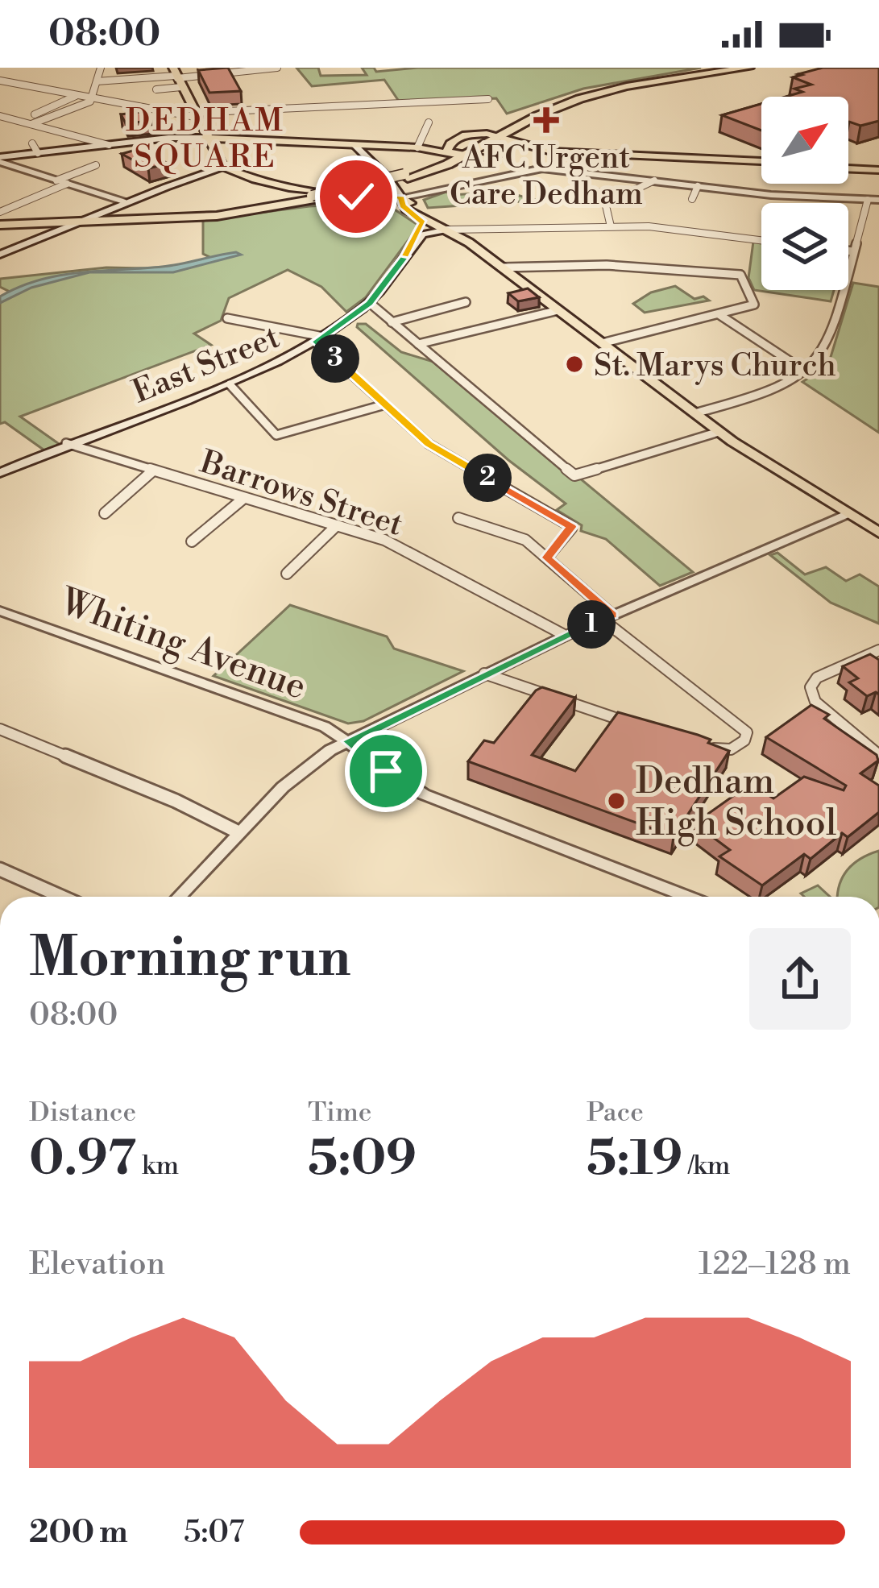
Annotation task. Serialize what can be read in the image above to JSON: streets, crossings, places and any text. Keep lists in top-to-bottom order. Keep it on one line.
{"streets":{"main road":["East Street"],"street":["Barrows Street","Whiting Avenue"]},"crossings":[["East Street","Barrows Street"]],"districts":["DEDHAM SQUARE"],"places":{"health":["AFC Urgent Care Dedham"],"other":["St. Marys Church","Dedham High School"]},"north":"top right","page":{"status":"08:00","pins":["3","2","1"],"heading":["Morning run","08:00"],"stats":[["Distance","0.97 km"],["Time","5:09"],["Pace","5:19 /km"]],"chart":["Elevation","122–128 m"],"list":[{"name":"200 m","note":"5:07"}]}}
